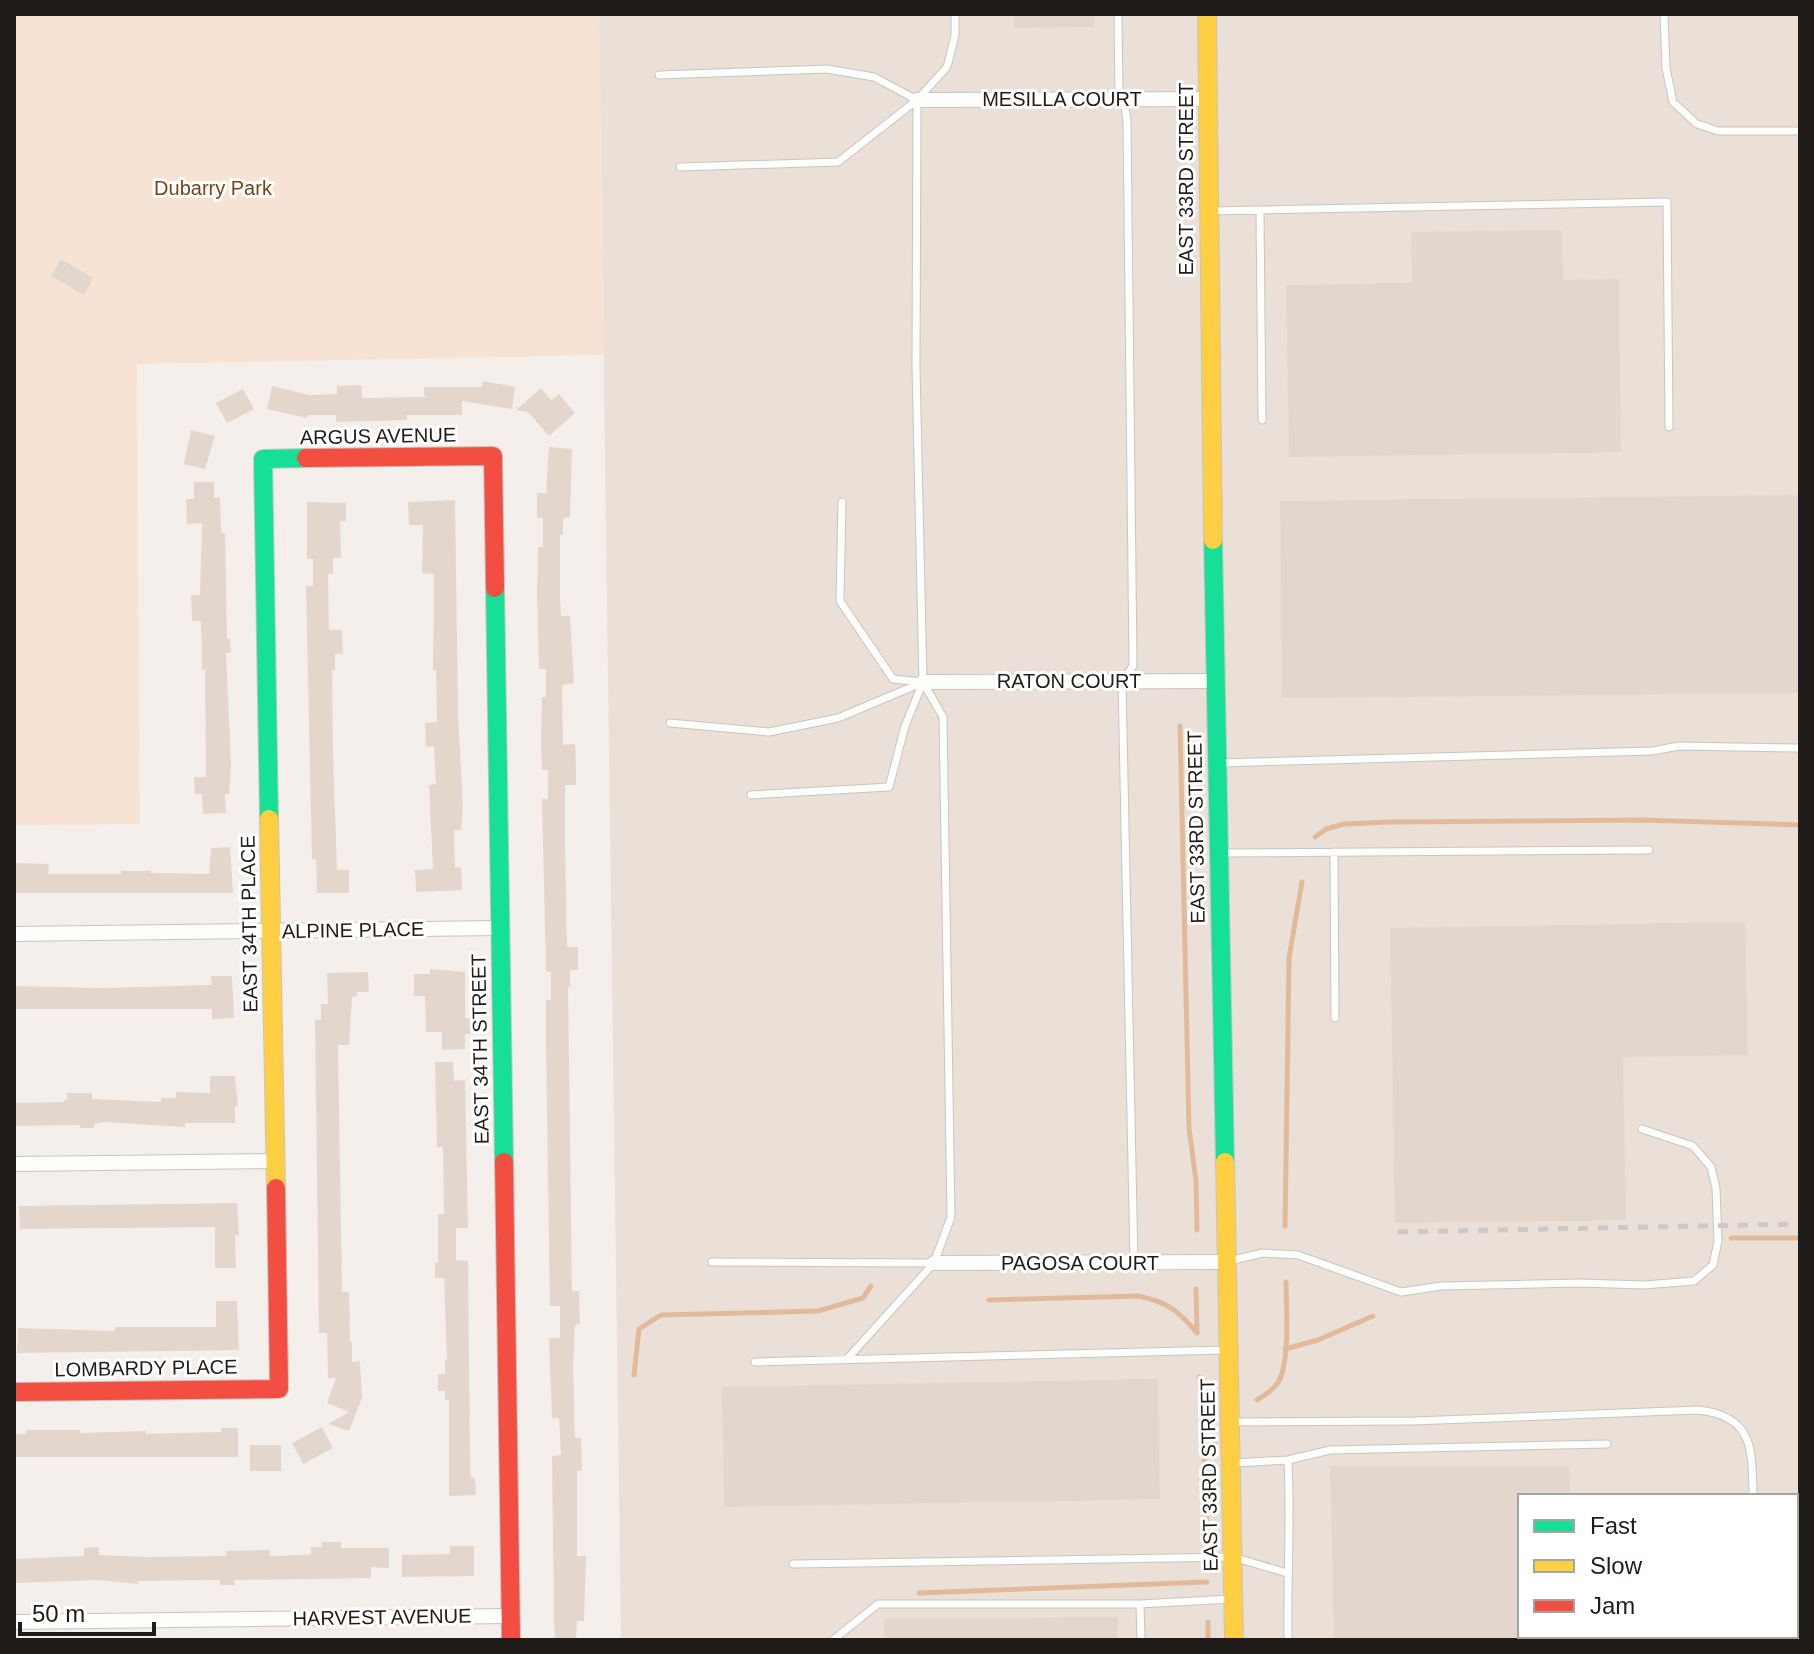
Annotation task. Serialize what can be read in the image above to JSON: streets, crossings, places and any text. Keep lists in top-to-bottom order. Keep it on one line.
{"streets":{"street":["MESILLA COURT","EAST 33RD STREET","ARGUS AVENUE","RATON COURT","EAST 34TH PLACE","ALPINE PLACE","EAST 34TH STREET","PAGOSA COURT","LOMBARDY PLACE","HARVEST AVENUE"]},"crossings":[["MESILLA COURT","EAST 33RD STREET"],["EAST 33RD STREET","RATON COURT"],["EAST 33RD STREET","PAGOSA COURT"],["ARGUS AVENUE","EAST 34TH PLACE"],["ARGUS AVENUE","EAST 34TH STREET"],["EAST 34TH PLACE","ALPINE PLACE"],["EAST 34TH PLACE","LOMBARDY PLACE"],["ALPINE PLACE","EAST 34TH STREET"],["EAST 34TH STREET","HARVEST AVENUE"]],"parks":["Dubarry Park"],"legend":["Fast","Slow","Jam"],"scale_bar":"50 m"}
